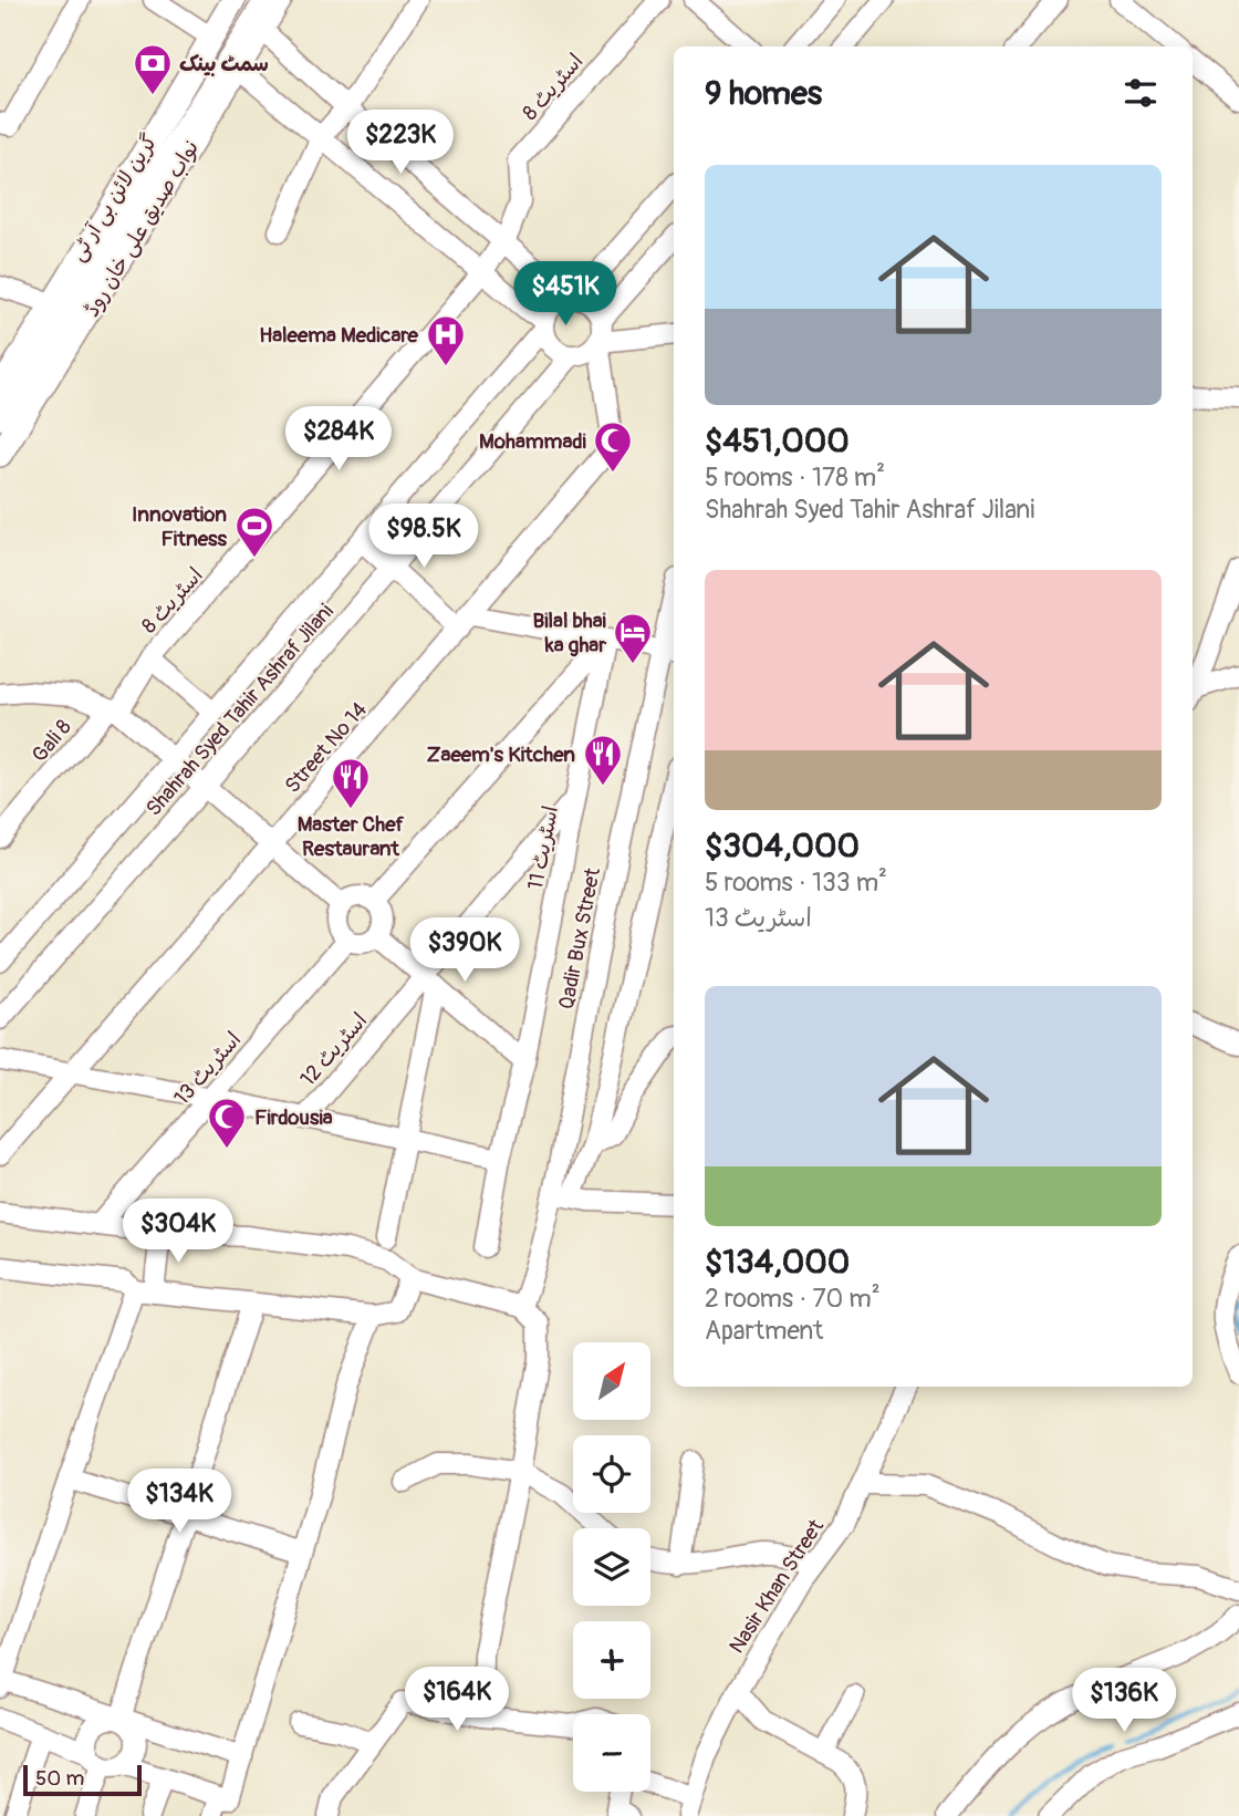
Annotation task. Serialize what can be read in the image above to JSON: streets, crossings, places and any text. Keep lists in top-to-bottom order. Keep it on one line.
{"streets":{"main road":["نواب صدیق علی خان روڈ"],"street":["اسٹریٹ 8","گرین لائن بی آر ٹی","Shahrah Syed Tahir Ashraf Jilani","Gali 8","Street No 14","اسٹریٹ 11","Qadir Bux Street","اسٹریٹ 12","اسٹریٹ 13","Nasir Khan Street"]},"crossings":[["اسٹریٹ 8","Gali 8"],["Shahrah Syed Tahir Ashraf Jilani","Street No 14"],["اسٹریٹ 11","اسٹریٹ 12"]],"places":{"bank":["سمٹ بینک"],"hospital":["Haleema Medicare"],"mosque":["Mohammadi","Firdousia"],"sports":["Innovation Fitness"],"hotel":["Bilal bhai ka ghar"],"restaurant":["Zaeem's Kitchen","Master Chef Restaurant"]},"scale_bar":"50 m","north":"top right","page":{"heading":"9 homes","price":["$223K","$451K","$284K","$98.5K","$390K","$304K","$134K","$164K","$136K"],"list":[{"name":"$451,000","note":"5 rooms · 178 m² · Shahrah Syed Tahir Ashraf Jilani"},{"name":"$304,000","note":"5 rooms · 133 m² · اسٹریٹ 13"},{"name":"$134,000","note":"2 rooms · 70 m² · Apartment"}],"map_buttons":["+","−"],"scale":"50 m"}}
